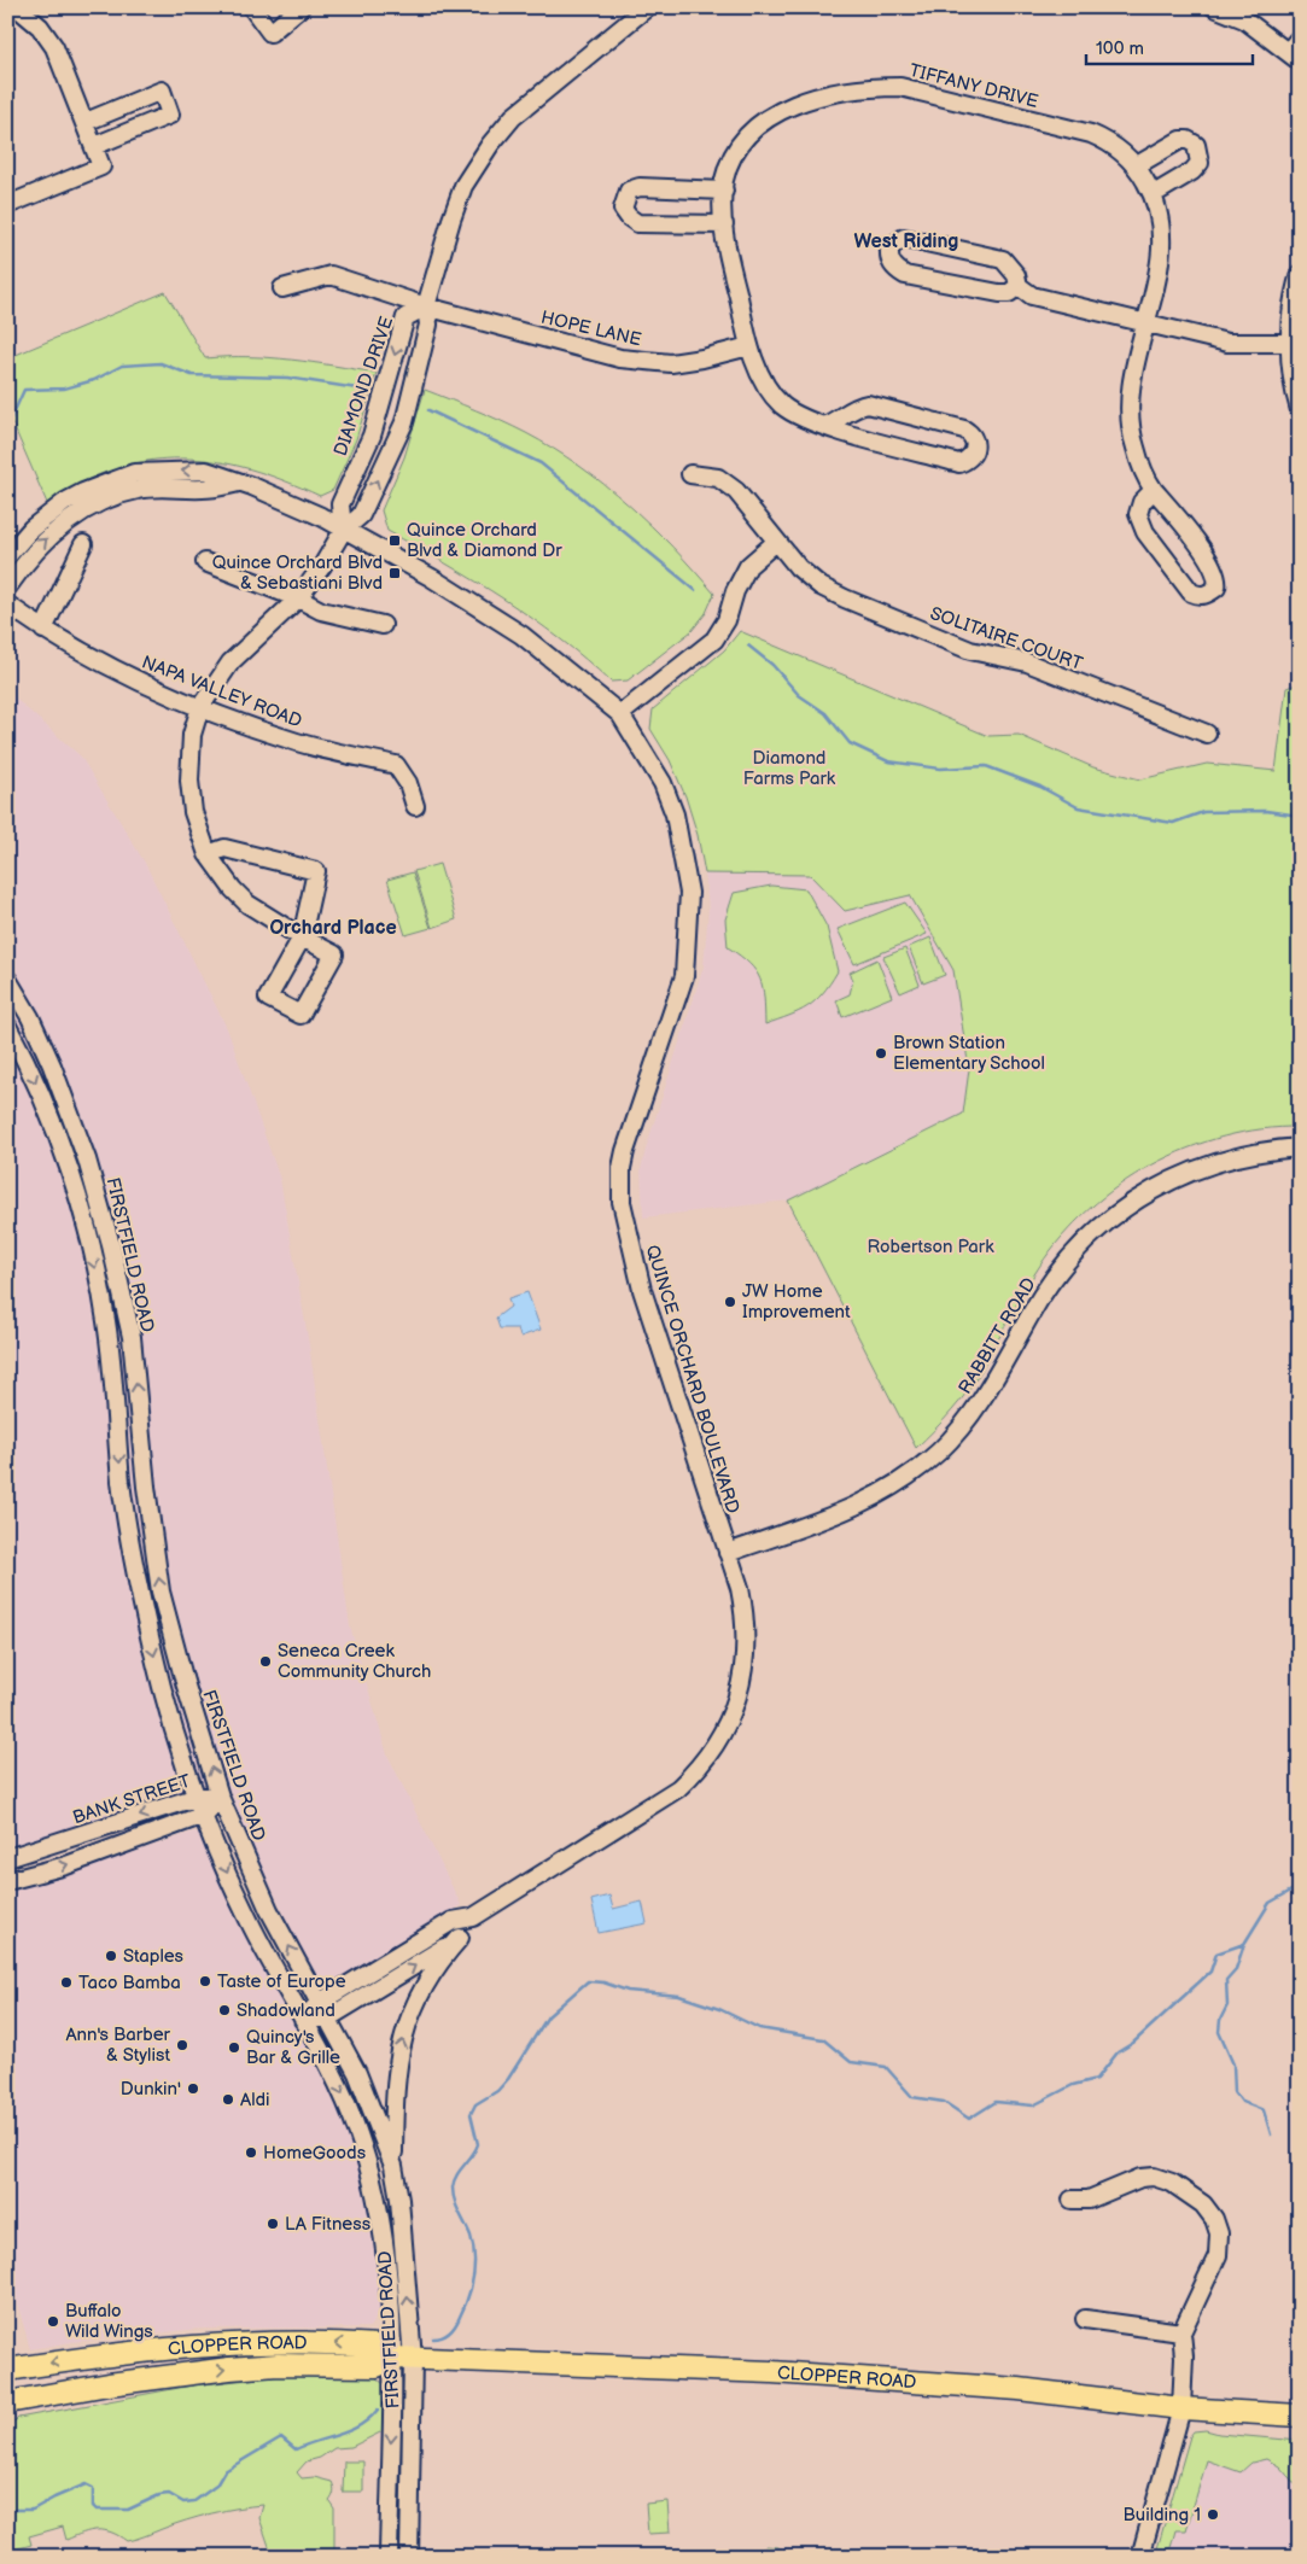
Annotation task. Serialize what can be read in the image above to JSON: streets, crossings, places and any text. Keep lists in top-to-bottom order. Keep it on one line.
{"streets":{"main road":["CLOPPER ROAD"],"street":["TIFFANY DRIVE","HOPE LANE","DIAMOND DRIVE","SOLITAIRE COURT","NAPA VALLEY ROAD","FIRSTFIELD ROAD","RABBITT ROAD","QUINCE ORCHARD BOULEVARD","BANK STREET"]},"crossings":[["TIFFANY DRIVE","HOPE LANE"],["HOPE LANE","DIAMOND DRIVE"],["DIAMOND DRIVE","QUINCE ORCHARD BOULEVARD"],["FIRSTFIELD ROAD","QUINCE ORCHARD BOULEVARD"],["FIRSTFIELD ROAD","BANK STREET"],["FIRSTFIELD ROAD","CLOPPER ROAD"],["RABBITT ROAD","QUINCE ORCHARD BOULEVARD"]],"districts":["West Riding","Orchard Place"],"parks":["Diamond Farms Park","Robertson Park"],"places":{"transit":["Quince Orchard Blvd & Diamond Dr","Quince Orchard Blvd & Sebastiani Blvd"],"other":["Brown Station Elementary School","JW Home Improvement","Seneca Creek Community Church","Staples","Taste of Europe","Taco Bamba","Shadowland","Ann's Barber & Stylist","Quincy's Bar & Grille","Dunkin'","Aldi","HomeGoods","LA Fitness","Buffalo Wild Wings","Building 1"]},"scale_bar":"100 m"}
